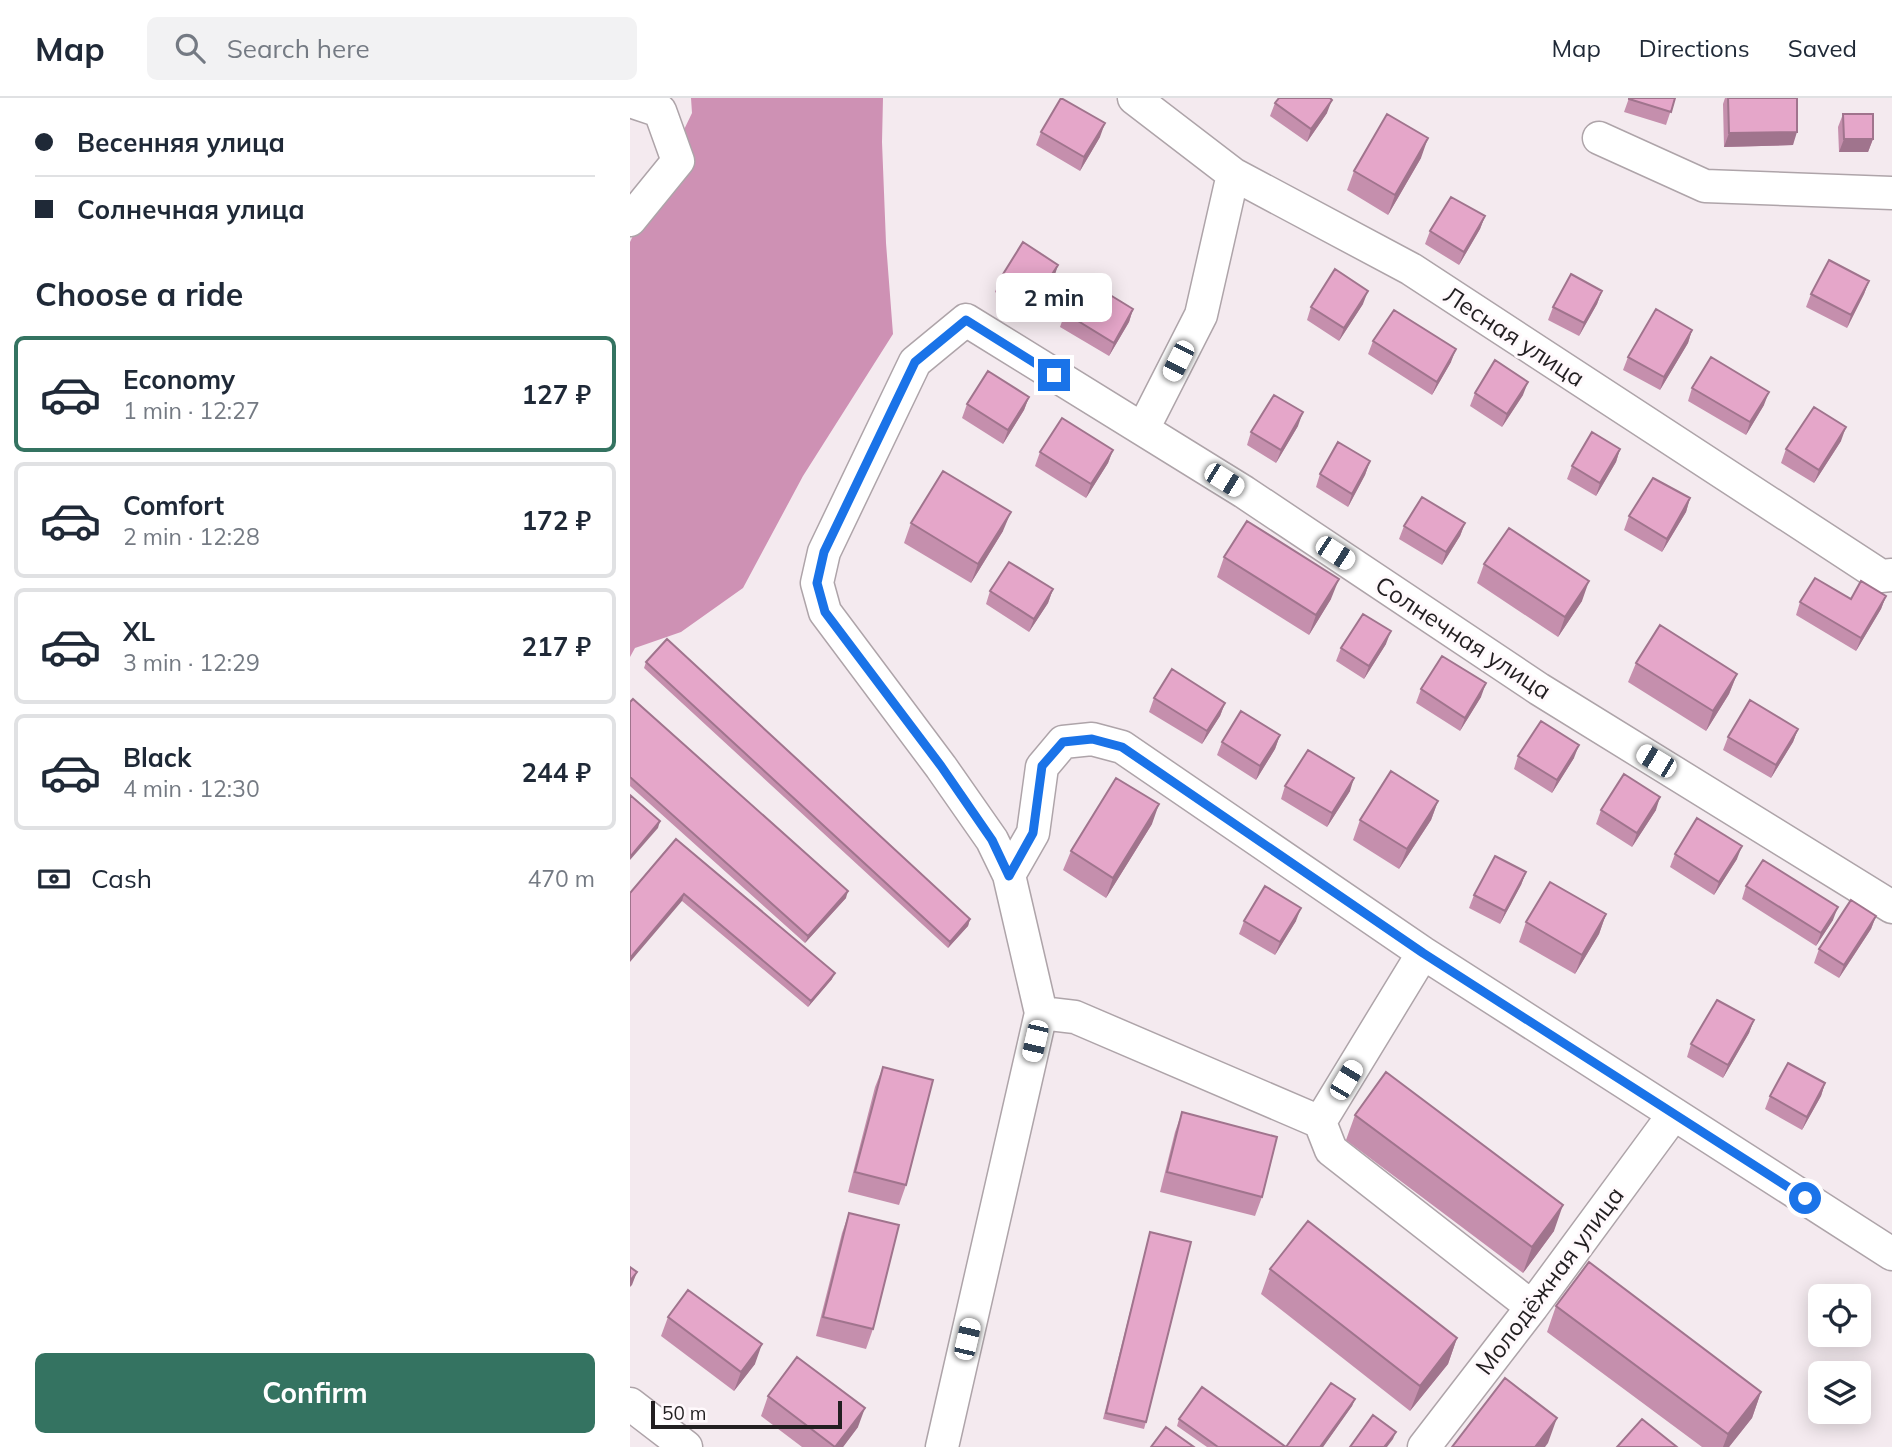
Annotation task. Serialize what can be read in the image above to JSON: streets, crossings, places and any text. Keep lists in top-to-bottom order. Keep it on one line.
{"streets":{"street":["Лесная улица","Солнечная улица","Молодёжная улица"]},"scale_bar":"50 m","page":{"header":"Map","search":"Search here","nav":["Map","Directions","Saved"],"banner":["Весенняя улица","Солнечная улица"],"heading":"Choose a ride","bubble":"2 min","list":[{"name":"Economy","note":"1 min · 12:27","value":"127 ₽"},{"name":"Comfort","note":"2 min · 12:28","value":"172 ₽"},{"name":"XL","note":"3 min · 12:29","value":"217 ₽"},{"name":"Black","note":"4 min · 12:30","value":"244 ₽"}],"pay":["Cash","470 m"],"buttons":"Confirm","scale":"50 m"}}
